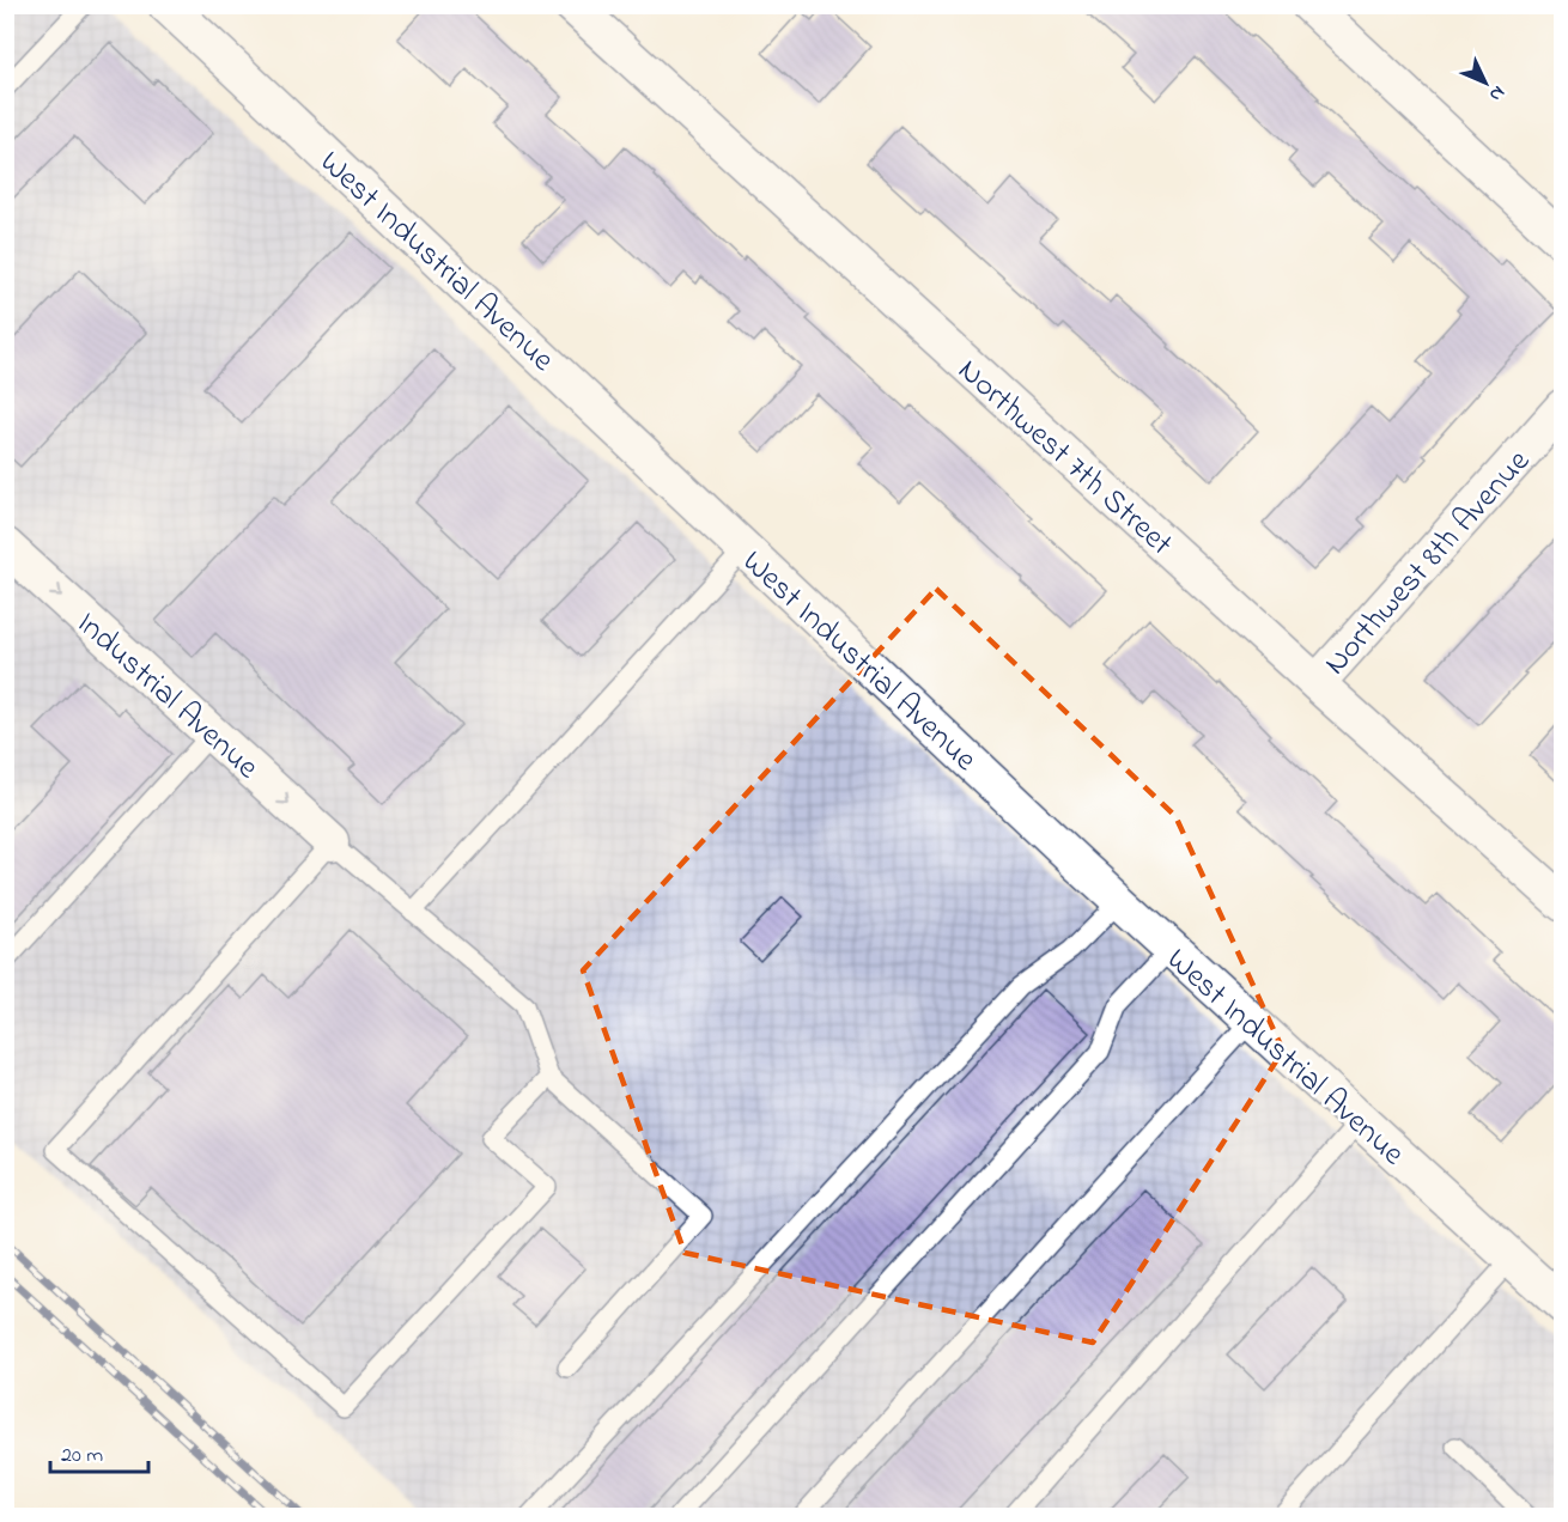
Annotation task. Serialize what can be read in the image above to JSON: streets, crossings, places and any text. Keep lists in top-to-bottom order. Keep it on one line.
{"streets":{"street":["West Industrial Avenue","Northwest 7th Street","Northwest 8th Avenue","Industrial Avenue"]},"crossings":[["Northwest 7th Street","Northwest 8th Avenue"]],"one_way":["Industrial Avenue"],"scale_bar":"20 m","north":"bottom right"}
